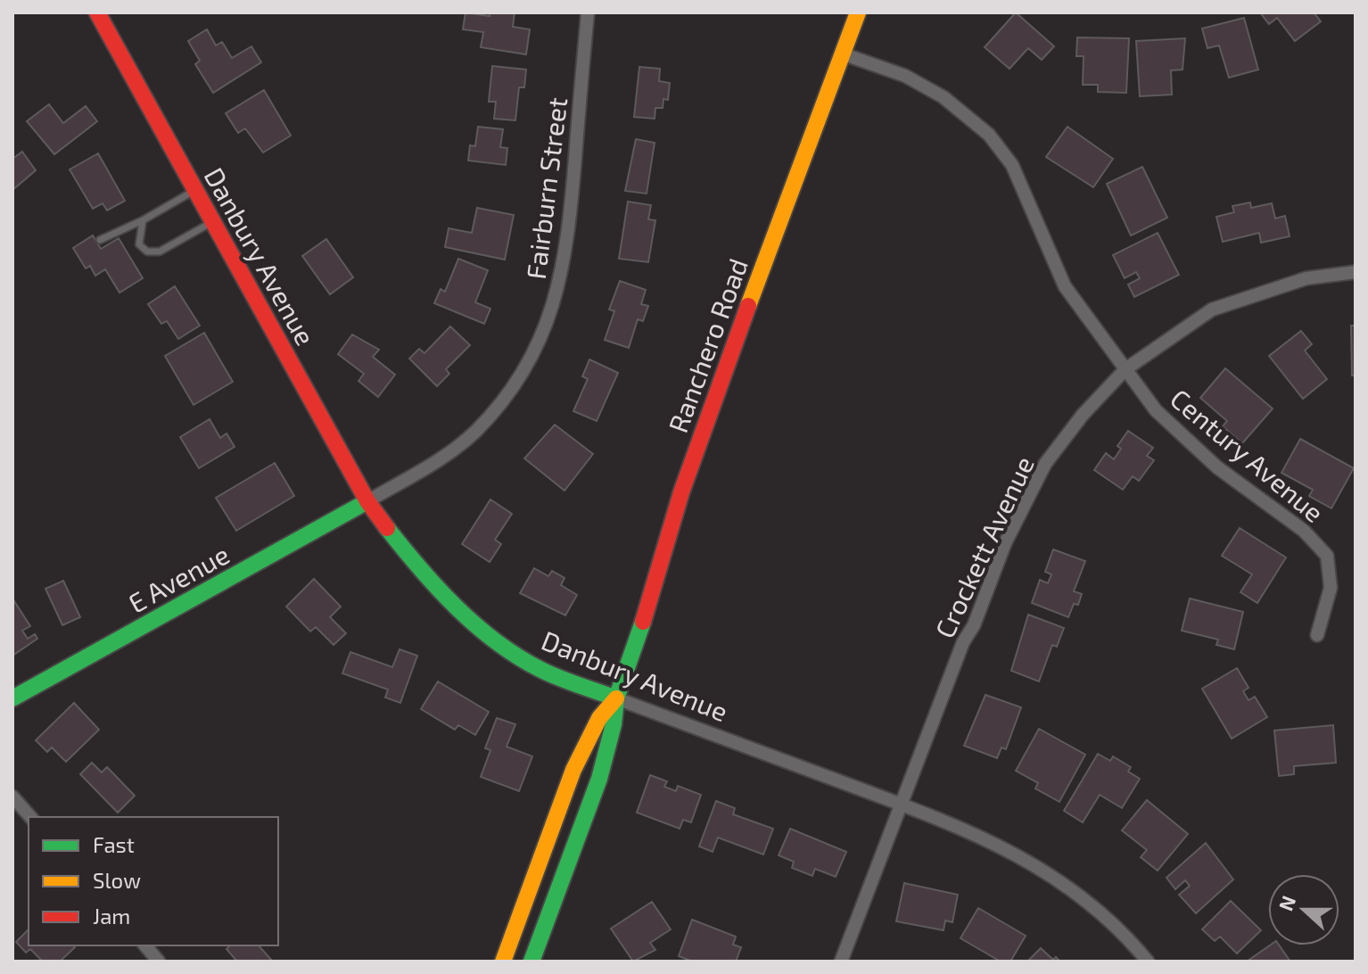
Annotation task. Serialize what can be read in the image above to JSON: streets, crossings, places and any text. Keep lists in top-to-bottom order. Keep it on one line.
{"streets":{"street":["Fairburn Street","Danbury Avenue","Ranchero Road","Century Avenue","Crockett Avenue","E Avenue"]},"crossings":[["Fairburn Street","Danbury Avenue"],["Fairburn Street","E Avenue"],["Danbury Avenue","Ranchero Road"],["Danbury Avenue","Crockett Avenue"],["Danbury Avenue","E Avenue"],["Ranchero Road","Century Avenue"],["Century Avenue","Crockett Avenue"]],"legend":["Fast","Slow","Jam"],"north":"left"}
